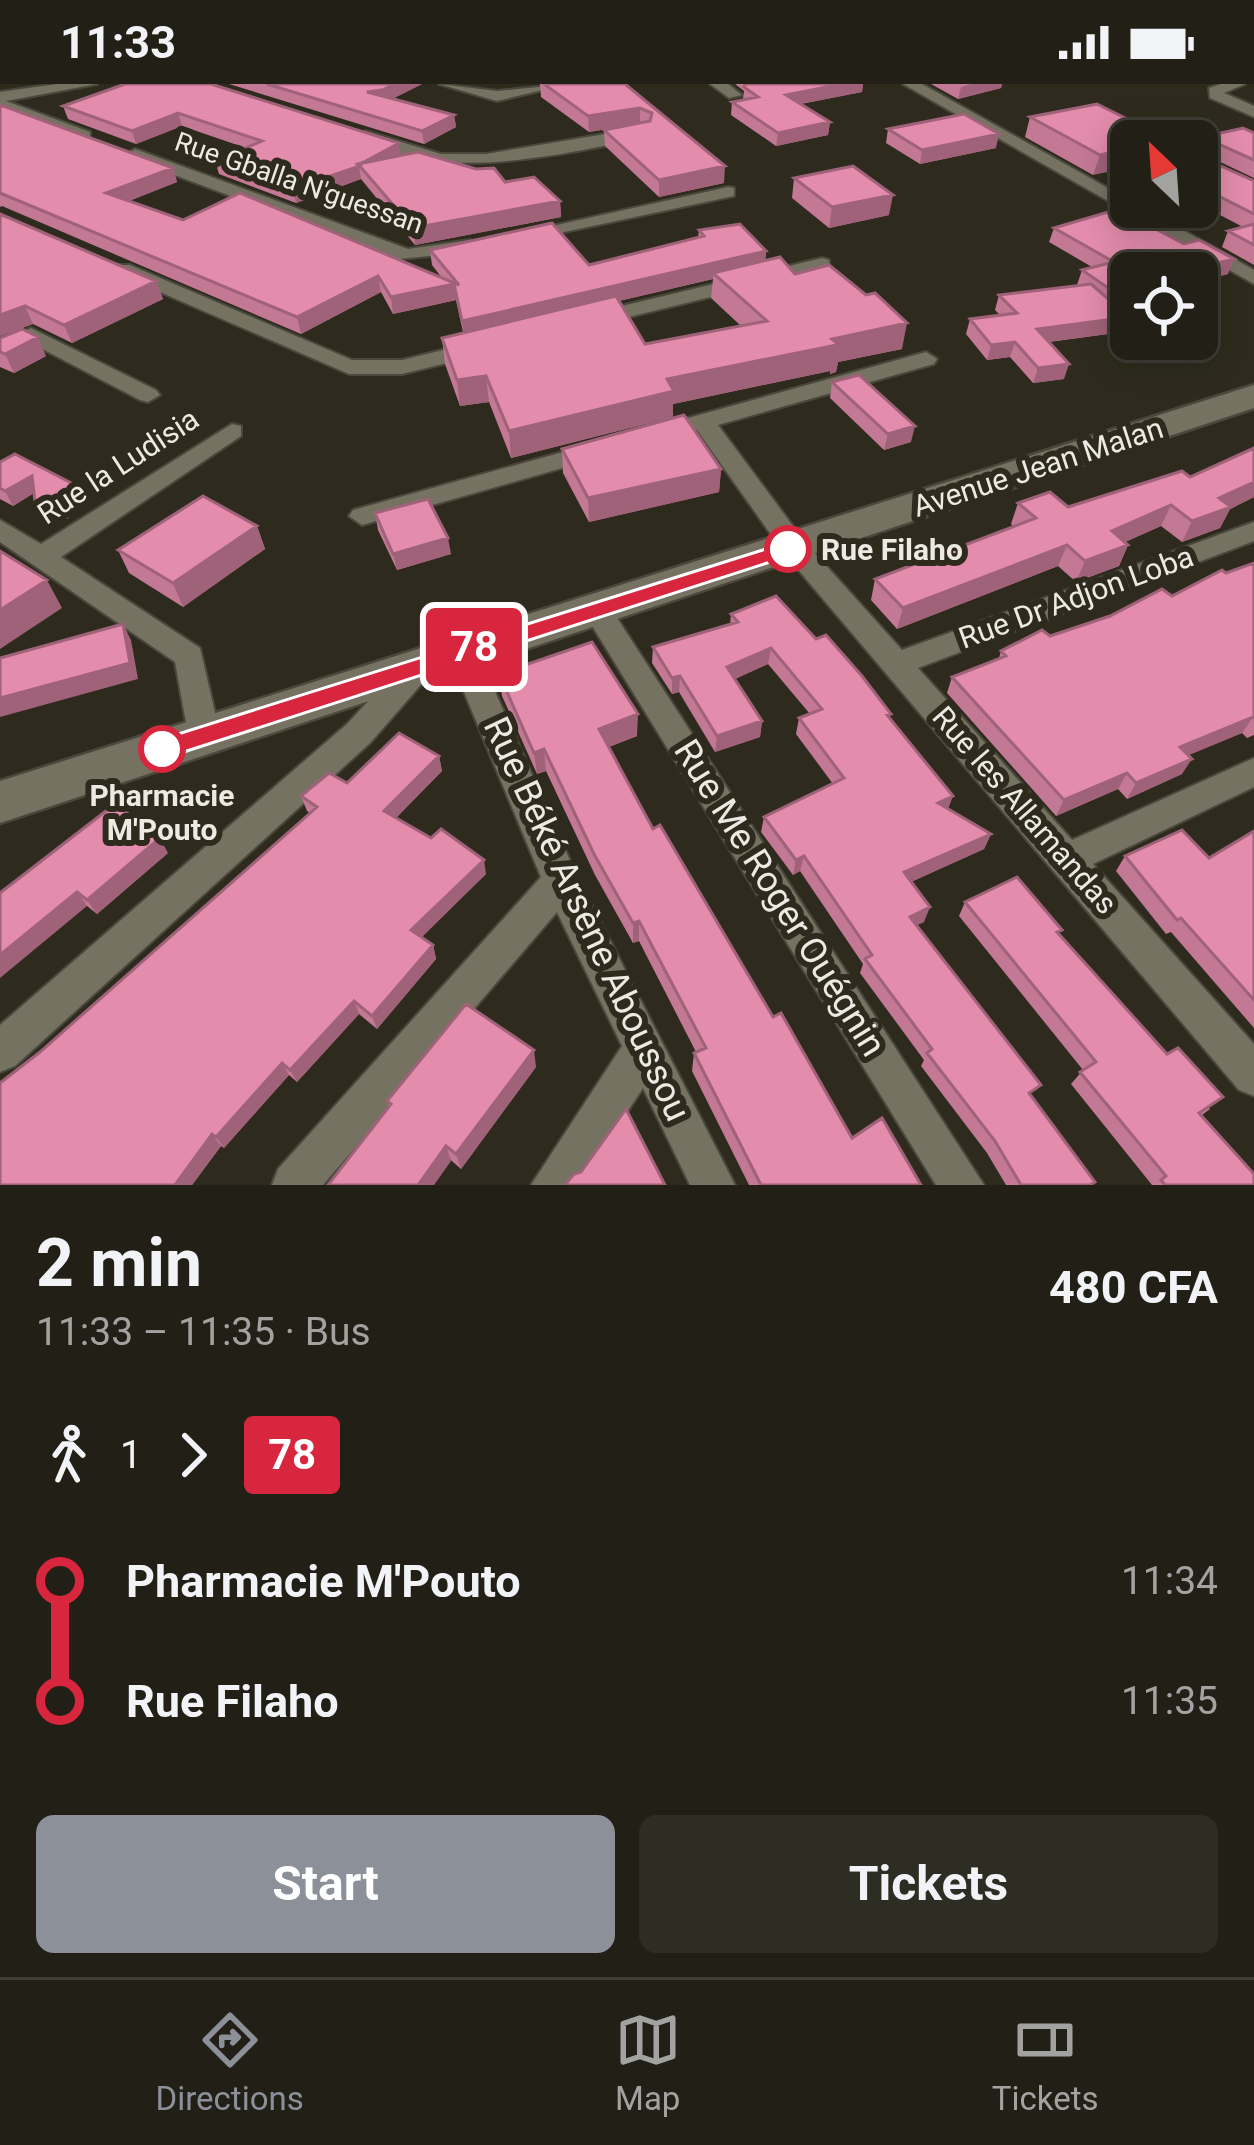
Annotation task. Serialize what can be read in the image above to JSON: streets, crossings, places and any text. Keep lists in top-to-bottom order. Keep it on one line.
{"streets":{"main road":["Avenue Jean Malan"],"street":["Rue Gballa N'guessan","Rue la Ludisia","Rue Dr Adjon Loba","Rue les Allamandas","Rue Me Roger Ouégnin","Rue Béké Arsène Aboussou"]},"crossings":[["Avenue Jean Malan","Rue les Allamandas"],["Avenue Jean Malan","Rue Me Roger Ouégnin"],["Avenue Jean Malan","Rue Béké Arsène Aboussou"],["Rue Dr Adjon Loba","Rue les Allamandas"]],"places":["Rue Filaho","Pharmacie M'Pouto"],"lines":["bus line 78"],"north":"top left","page":{"status":"11:33","on_map":"78","heading":["2 min","11:33 – 11:35 · Bus","480 CFA"],"legs":["1","78"],"list":[{"name":"Pharmacie M'Pouto","value":"11:34"},{"name":"Rue Filaho","value":"11:35"}],"buttons":["Start","Tickets"],"tabs":["Directions","Map","Tickets"]}}
